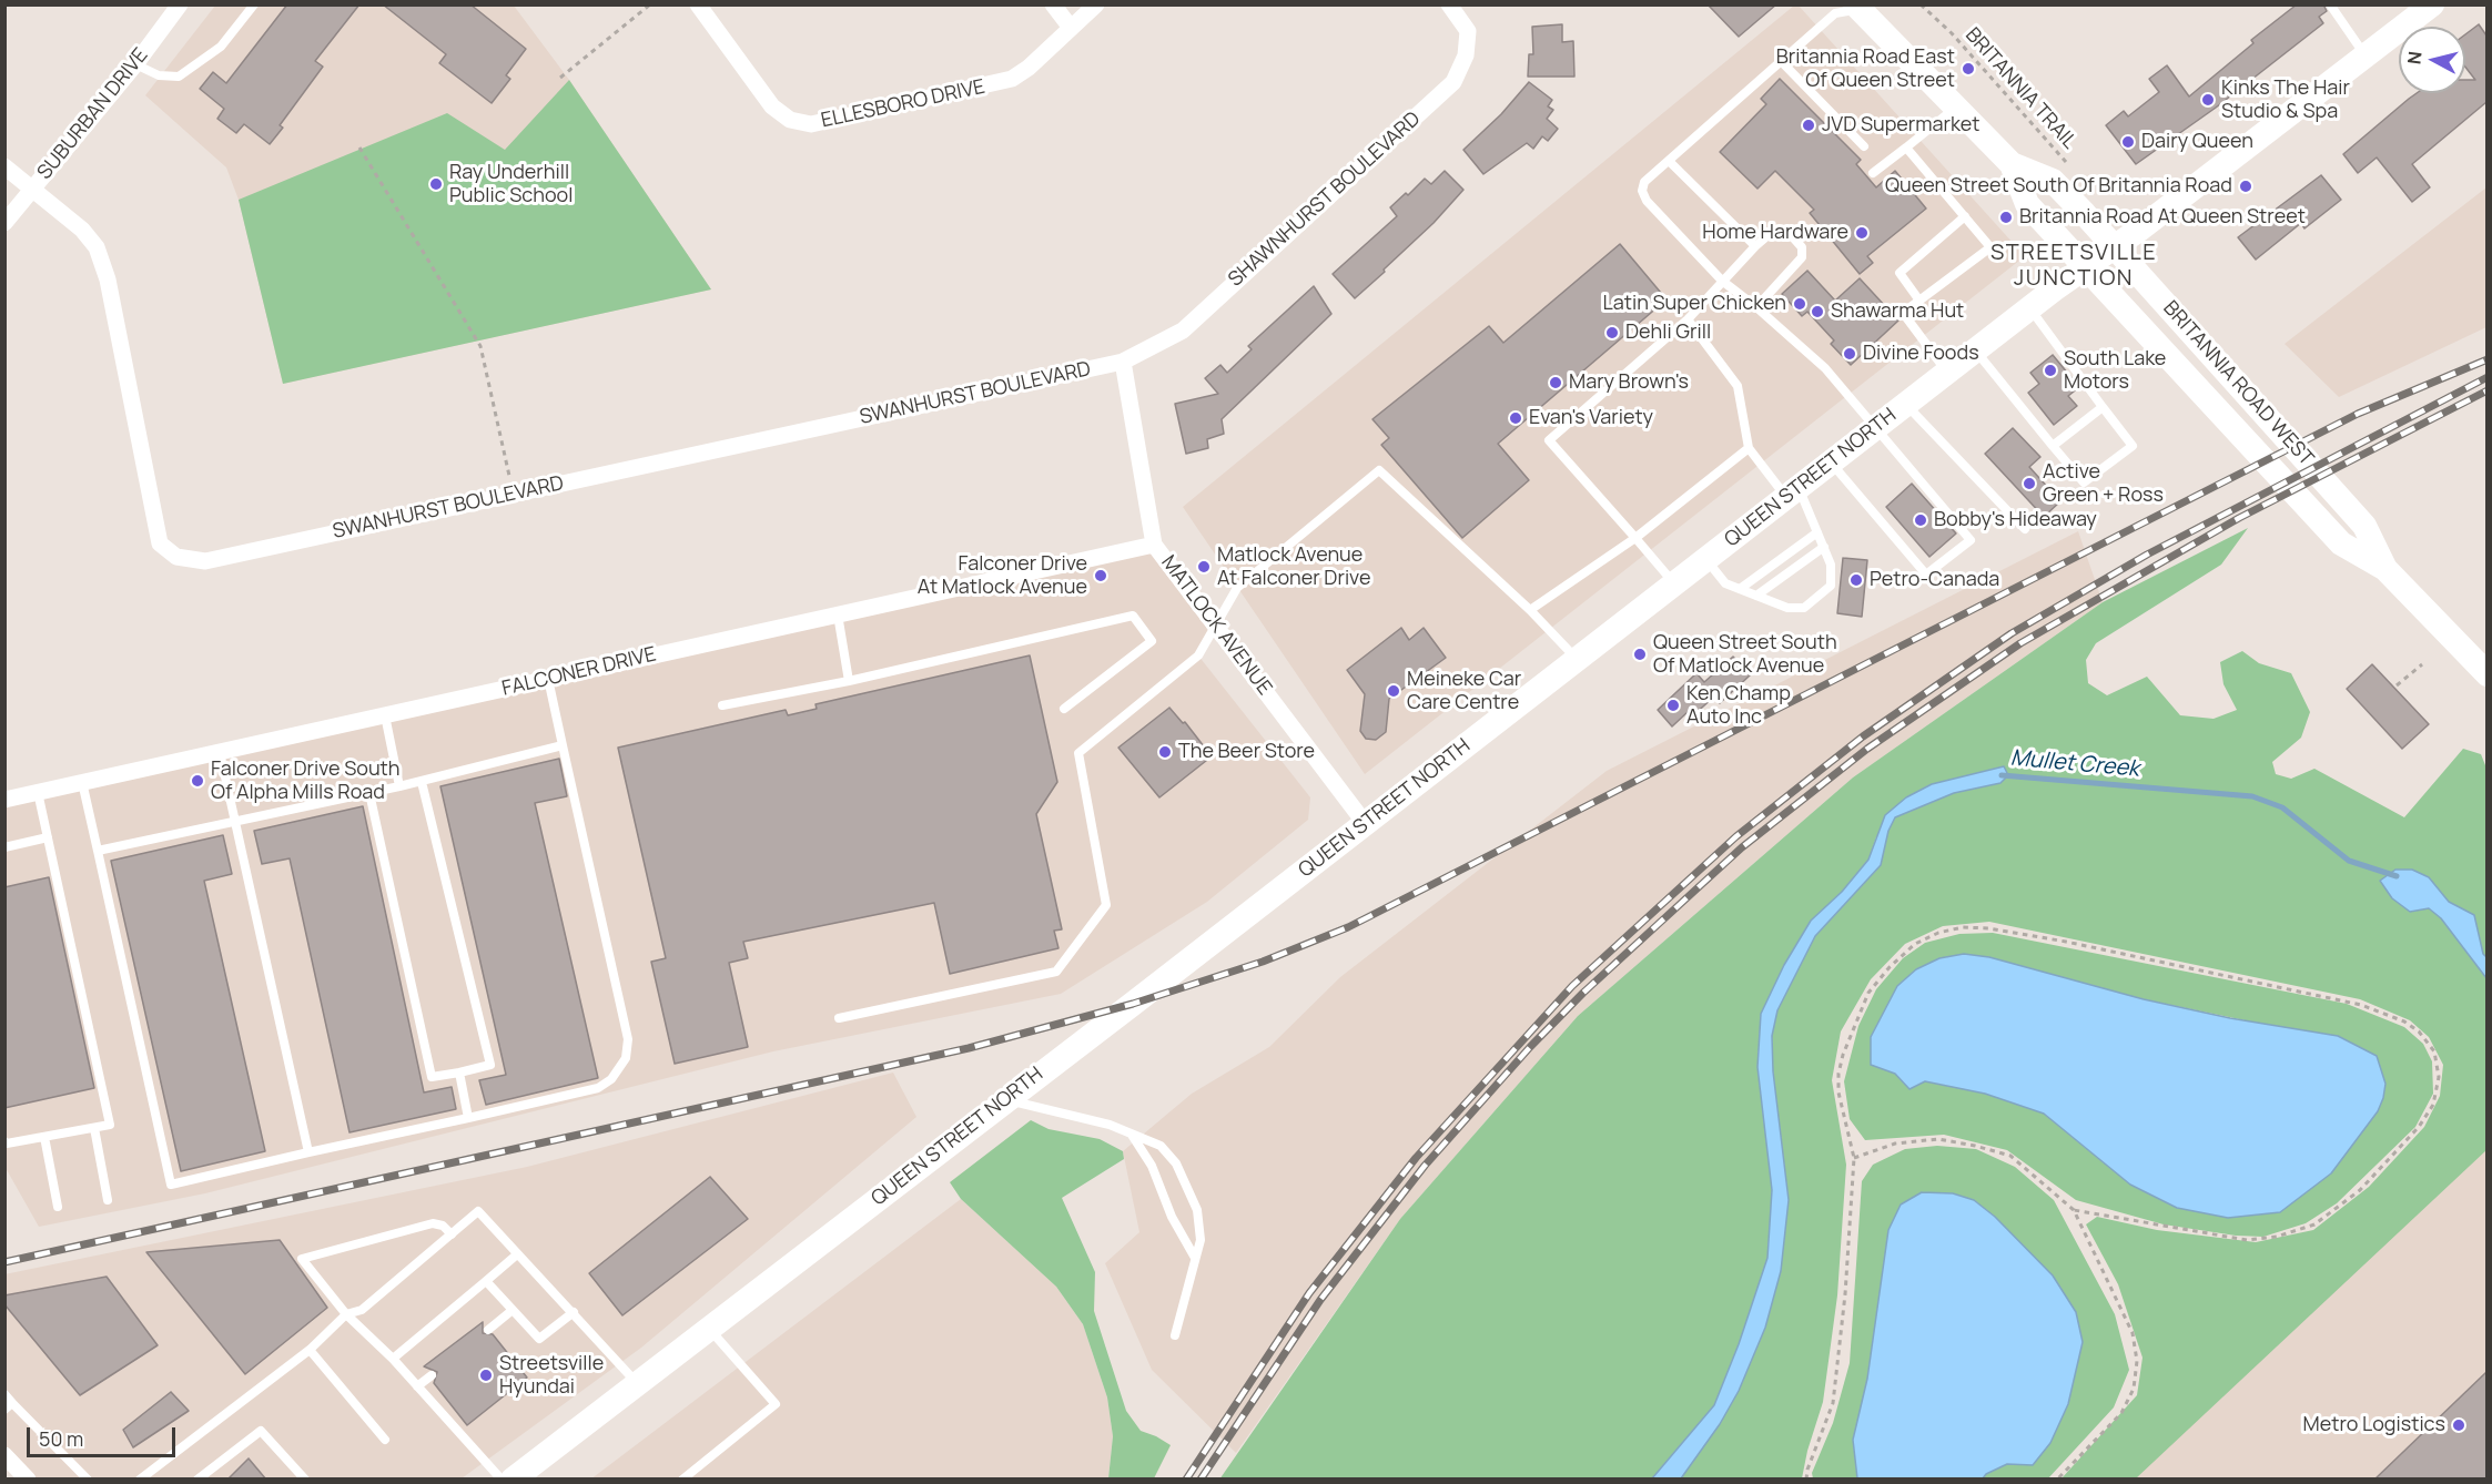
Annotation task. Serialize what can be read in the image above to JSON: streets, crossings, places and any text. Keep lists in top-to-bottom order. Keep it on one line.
{"streets":{"main road":["BRITANNIA ROAD WEST","QUEEN STREET NORTH"],"street":["ELLESBORO DRIVE","SUBURBAN DRIVE","SHAWNHURST BOULEVARD","SWANHURST BOULEVARD","MATLOCK AVENUE","FALCONER DRIVE"],"path":["BRITANNIA TRAIL"]},"crossings":[["SUBURBAN DRIVE","SWANHURST BOULEVARD"],["SHAWNHURST BOULEVARD","SWANHURST BOULEVARD"],["SHAWNHURST BOULEVARD","MATLOCK AVENUE"],["BRITANNIA ROAD WEST","QUEEN STREET NORTH"],["SWANHURST BOULEVARD","MATLOCK AVENUE"],["QUEEN STREET NORTH","MATLOCK AVENUE"],["MATLOCK AVENUE","FALCONER DRIVE"]],"districts":["STREETSVILLE JUNCTION"],"water":["Mullet Creek"],"places":["Britannia Road East Of Queen Street","Kinks The Hair Studio & Spa","JVD Supermarket","Dairy Queen","Ray Underhill Public School","Queen Street South Of Britannia Road","Britannia Road At Queen Street","Home Hardware","Latin Super Chicken","Shawarma Hut","Dehli Grill","Divine Foods","South Lake Motors","Mary Brown's","Evan's Variety","Active Green + Ross","Bobby's Hideaway","Matlock Avenue At Falconer Drive","Falconer Drive At Matlock Avenue","Petro-Canada","Queen Street South Of Matlock Avenue","Meineke Car Care Centre","Ken Champ Auto Inc","The Beer Store","Falconer Drive South Of Alpha Mills Road","Streetsville Hyundai","Metro Logistics"],"scale_bar":"50 m","north":"left"}
